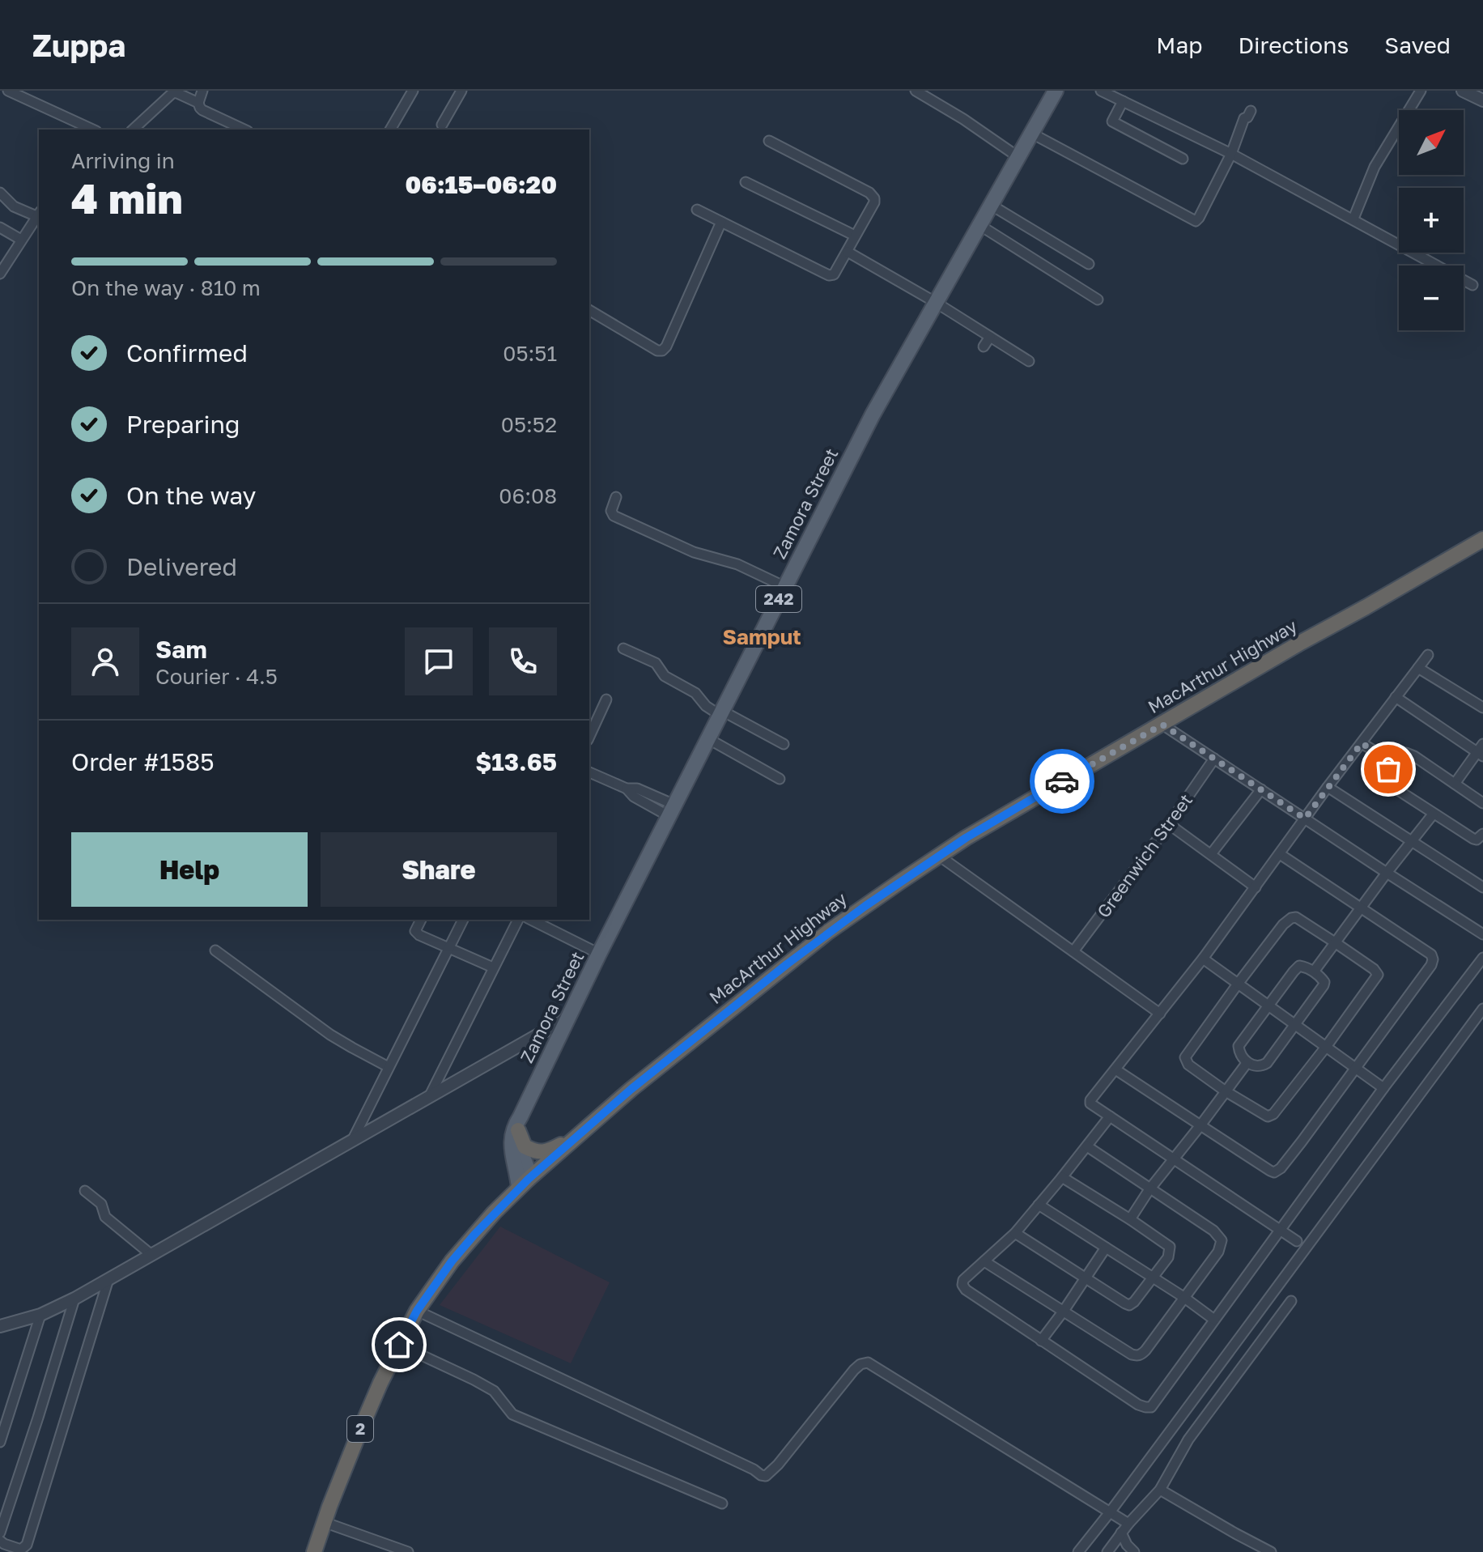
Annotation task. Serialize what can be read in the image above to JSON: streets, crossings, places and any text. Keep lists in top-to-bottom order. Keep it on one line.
{"streets":{"highway":["MacArthur Highway","2"],"main road":["Zamora Street","242"],"street":["Greenwich Street"]},"crossings":[["Zamora Street","MacArthur Highway"]],"districts":["Samput"],"north":"top right","page":{"header":"Zuppa","nav":["Map","Directions","Saved"],"map_buttons":["+","−"],"heading":["4 min","Arriving in","06:15–06:20"],"panel":["Sam","Courier · 4.5","Order #1585","$13.65"],"bar":"On the way · 810 m","list":[["Confirmed","05:51"],["Preparing","05:52"],["On the way","06:08"],"Delivered"],"buttons":["Help","Share"]}}
